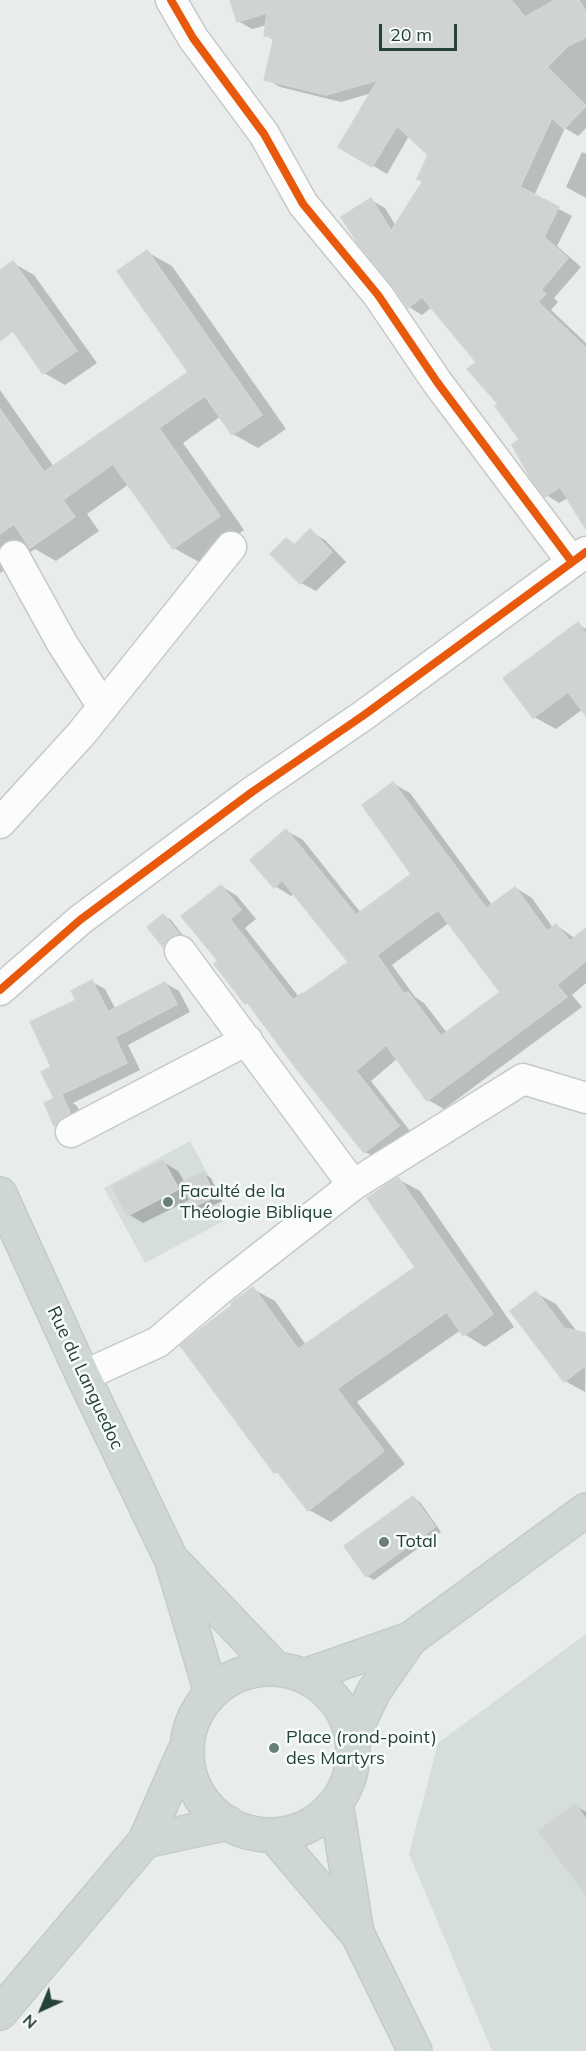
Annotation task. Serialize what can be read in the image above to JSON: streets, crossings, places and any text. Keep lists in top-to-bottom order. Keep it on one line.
{"streets":{"main road":["Rue du Languedoc"]},"places":["Faculté de la Théologie Biblique","Total","Place (rond-point) des Martyrs"],"scale_bar":"20 m","north":"bottom left"}
